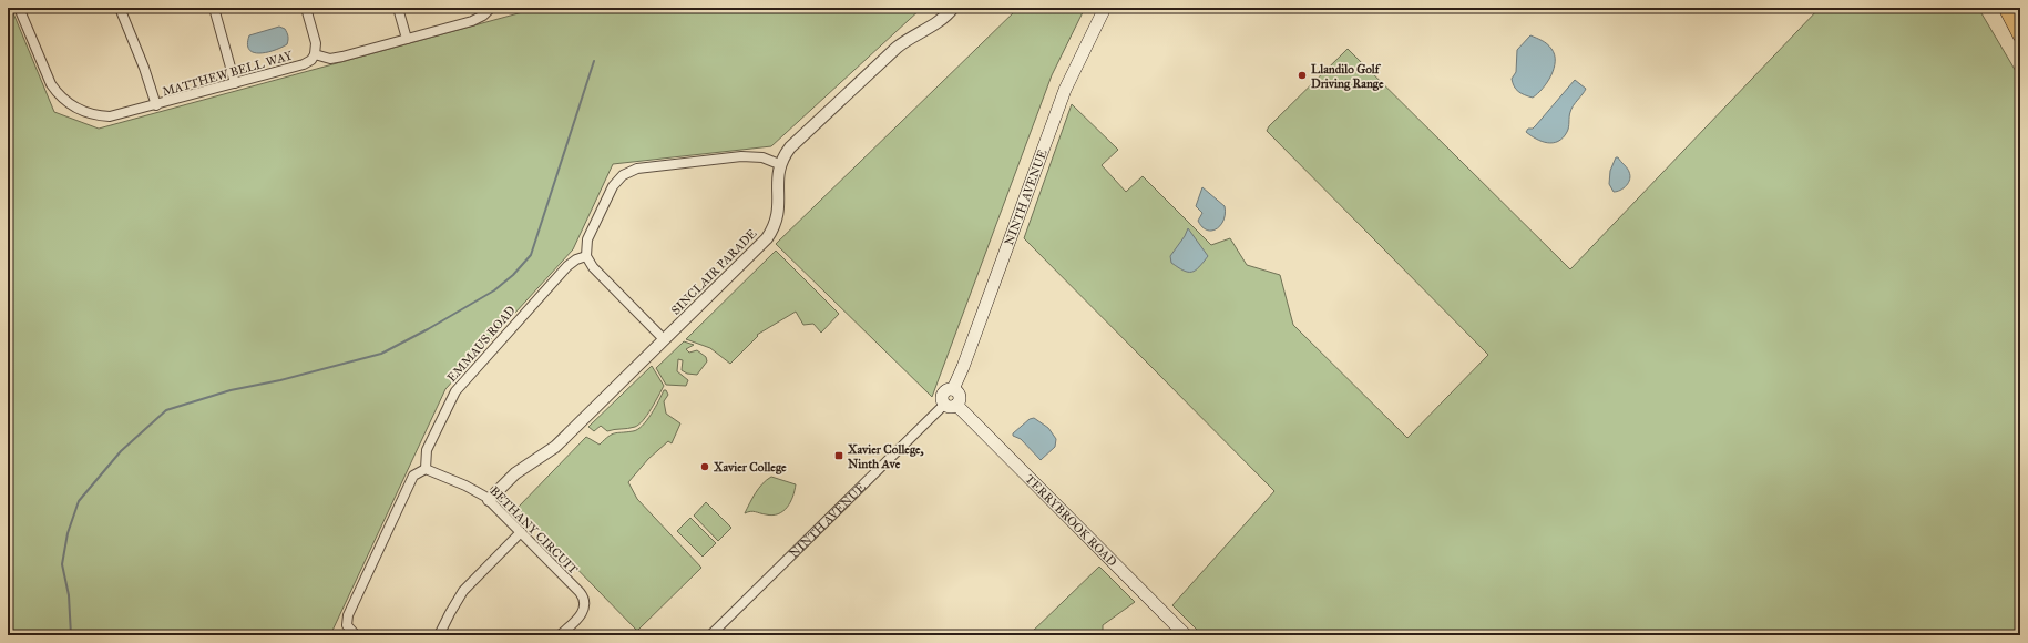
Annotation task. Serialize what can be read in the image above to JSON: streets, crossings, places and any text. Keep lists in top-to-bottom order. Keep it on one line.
{"streets":{"main road":["NINTH AVENUE","TERRYBROOK ROAD"],"street":["MATTHEW BELL WAY","SINCLAIR PARADE","EMMAUS ROAD","BETHANY CIRCUIT"]},"crossings":[["NINTH AVENUE","TERRYBROOK ROAD"],["SINCLAIR PARADE","BETHANY CIRCUIT"],["EMMAUS ROAD","BETHANY CIRCUIT"]],"places":{"other":["Llandilo Golf Driving Range","Xavier College"],"transit":["Xavier College, Ninth Ave"]}}
